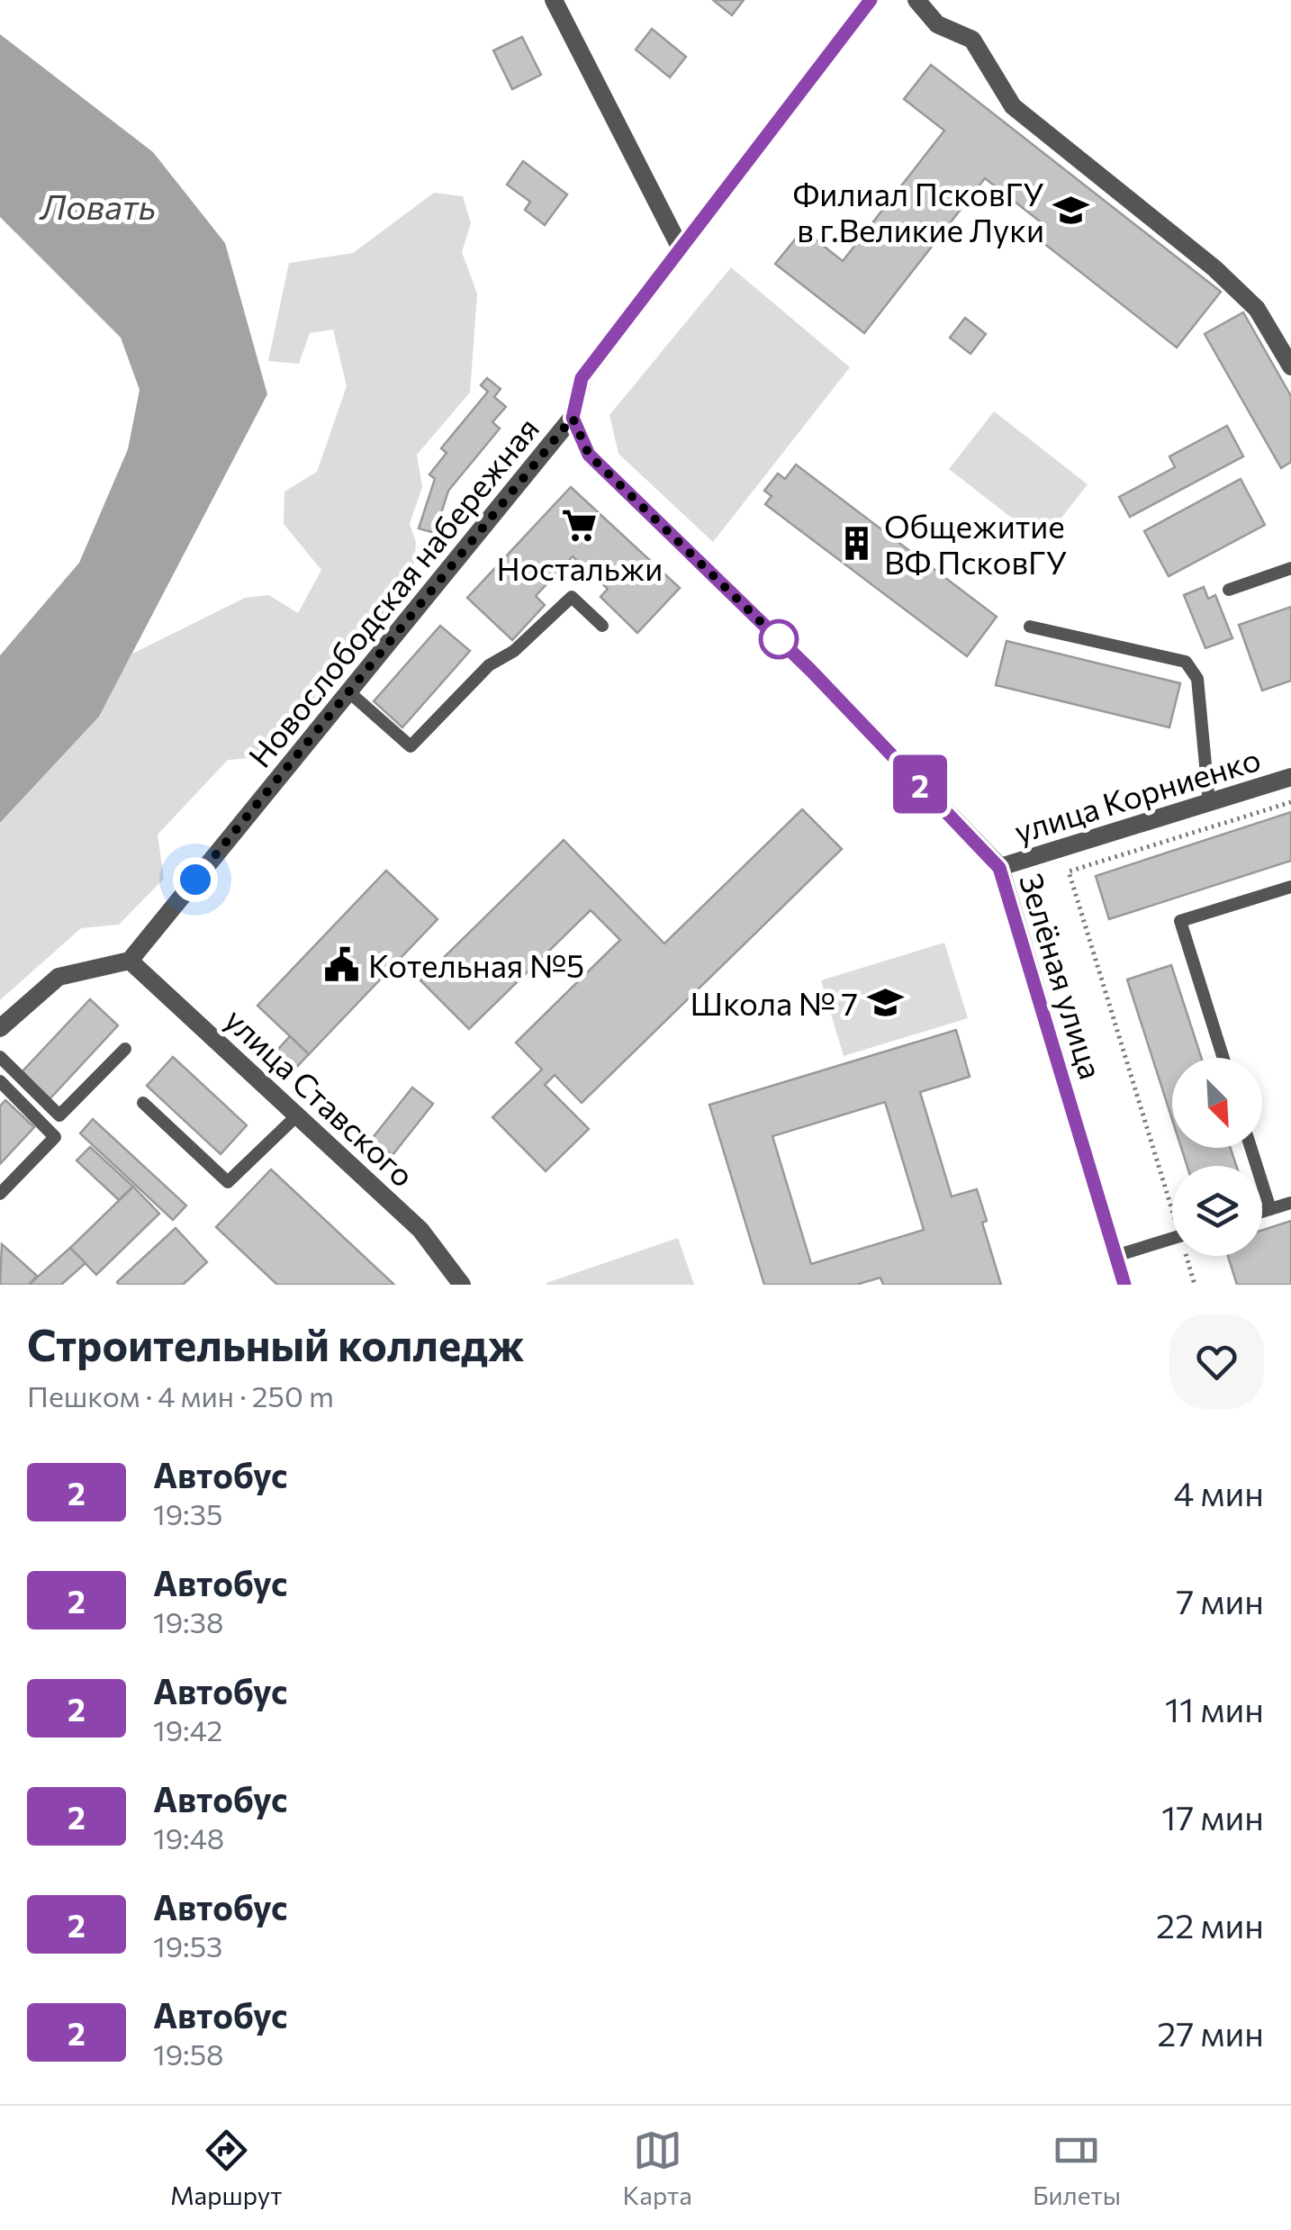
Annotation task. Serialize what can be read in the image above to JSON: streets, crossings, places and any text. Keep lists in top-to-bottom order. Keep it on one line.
{"streets":{"street":["Новослободская набережная","улица Корниенко","Зелёная улица","улица Ставского"]},"crossings":[["Новослободская набережная","Зелёная улица"],["Новослободская набережная","улица Ставского"],["улица Корниенко","Зелёная улица"]],"water":["Ловать"],"places":{"school or university":["Филиал ПсковГУ в г.Великие Луки","Школа № 7"],"supermarket":["Ностальжи"],"building":["Общежитие ВФ ПсковГУ"],"public building":["Котельная №5"]},"lines":["bus line 2"],"north":"bottom right","page":{"on_map":"2","heading":["Строительный колледж","Пешком · 4 мин · 250 m"],"list":[{"mark":"2","name":"Автобус","note":"19:35","value":"4 мин"},{"mark":"2","name":"Автобус","note":"19:38","value":"7 мин"},{"mark":"2","name":"Автобус","note":"19:42","value":"11 мин"},{"mark":"2","name":"Автобус","note":"19:48","value":"17 мин"},{"mark":"2","name":"Автобус","note":"19:53","value":"22 мин"},{"mark":"2","name":"Автобус","note":"19:58","value":"27 мин"}],"tabs":["Маршрут","Карта","Билеты"]}}
